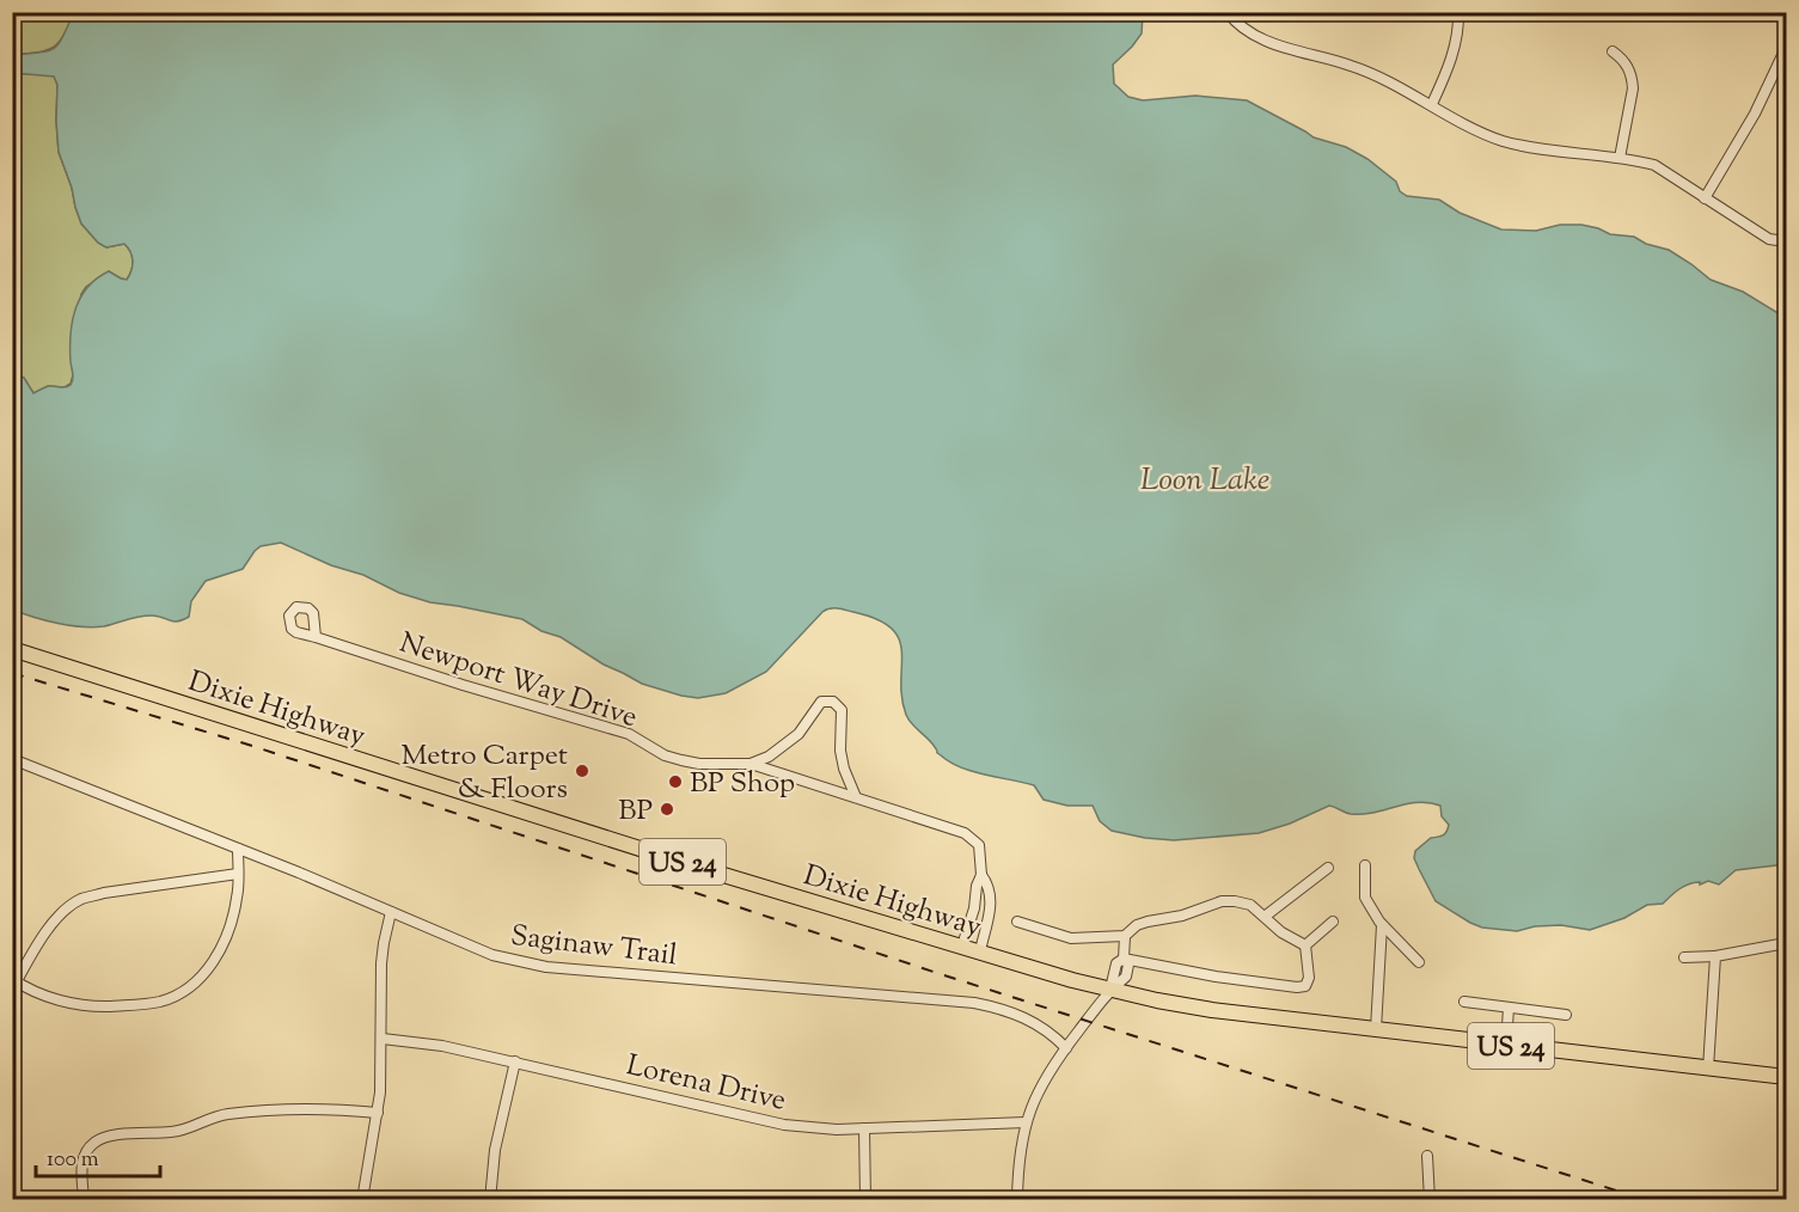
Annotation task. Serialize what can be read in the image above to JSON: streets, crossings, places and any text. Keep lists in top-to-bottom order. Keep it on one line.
{"streets":{"main road":["Dixie Highway","US 24"],"street":["Newport Way Drive","Saginaw Trail","Lorena Drive"]},"crossings":[["Newport Way Drive","Dixie Highway"]],"water":["Loon Lake"],"places":["Metro Carpet & Floors","BP Shop","BP"],"scale_bar":"100 m"}
